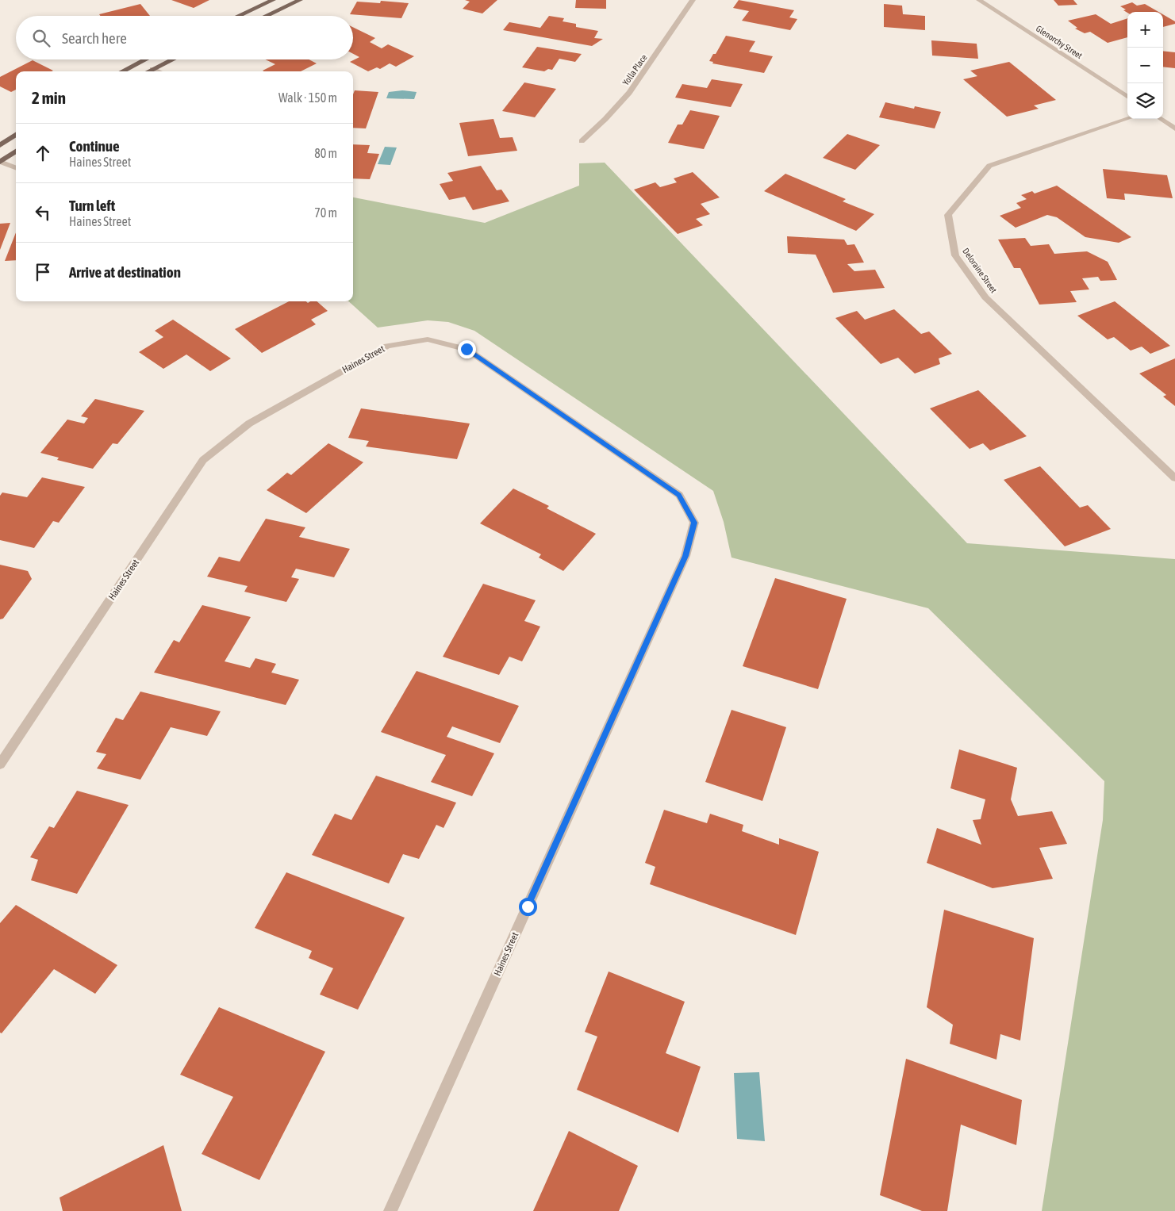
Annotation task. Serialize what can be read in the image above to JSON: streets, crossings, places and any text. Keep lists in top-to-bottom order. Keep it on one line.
{"streets":{"street":["Glenorchy Street","Yolla Place","Deloraine Street","Haines Street"]},"page":{"map_buttons":["+","−"],"search":"Search here","heading":["2 min","Walk · 150 m"],"list":[["Continue","Haines Street","80 m"],["Turn left","Haines Street","70 m"],"Arrive at destination"]}}
